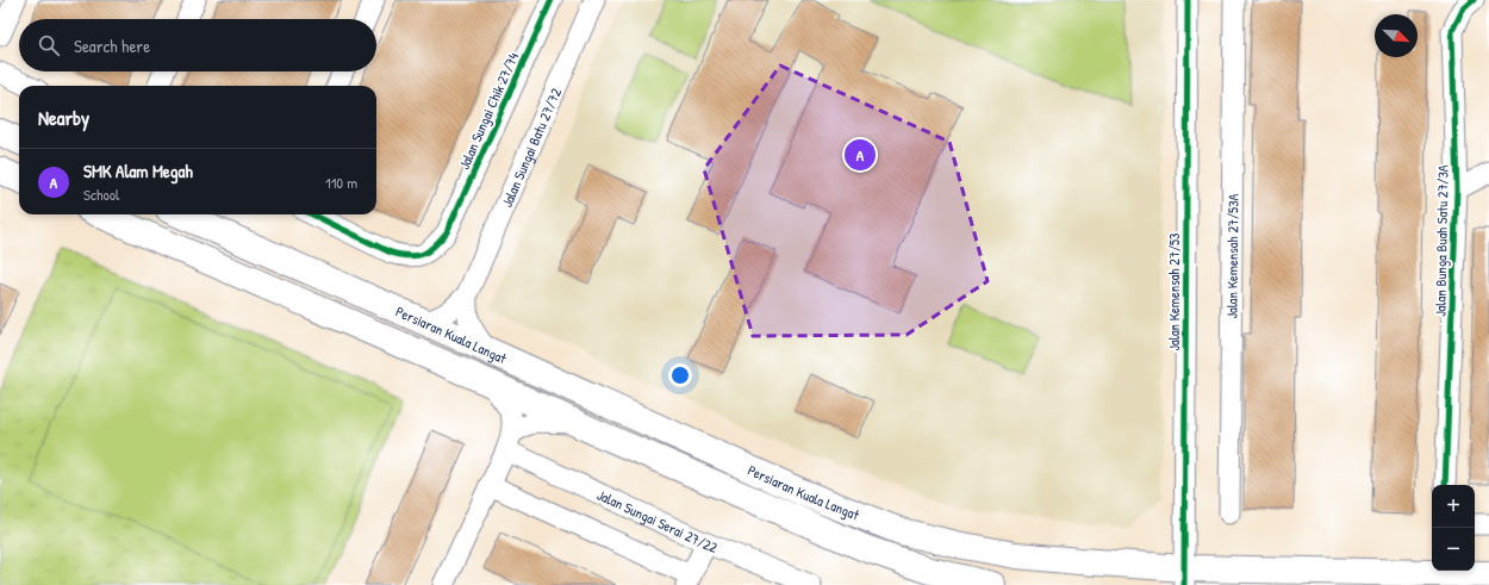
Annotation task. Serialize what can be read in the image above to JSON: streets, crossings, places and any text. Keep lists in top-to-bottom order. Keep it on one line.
{"streets":{"main road":["Persiaran Kuala Langat"],"street":["Jalan Sungai Chik 27/74","Jalan Sungai Batu 27/72","Jalan Bunga Buah Satu 27/3A","Jalan Kemensah 27/53A","Jalan Kemensah 27/53","Jalan Sungai Serai 27/22"]},"crossings":[["Jalan Kemensah 27/53","Persiaran Kuala Langat"]],"north":"bottom right","page":{"search":"Search here","heading":"Nearby","pins":"A","list":[{"mark":"A","name":"SMK Alam Megah","note":"School","value":"110 m"}],"map_buttons":["+","−"]}}
